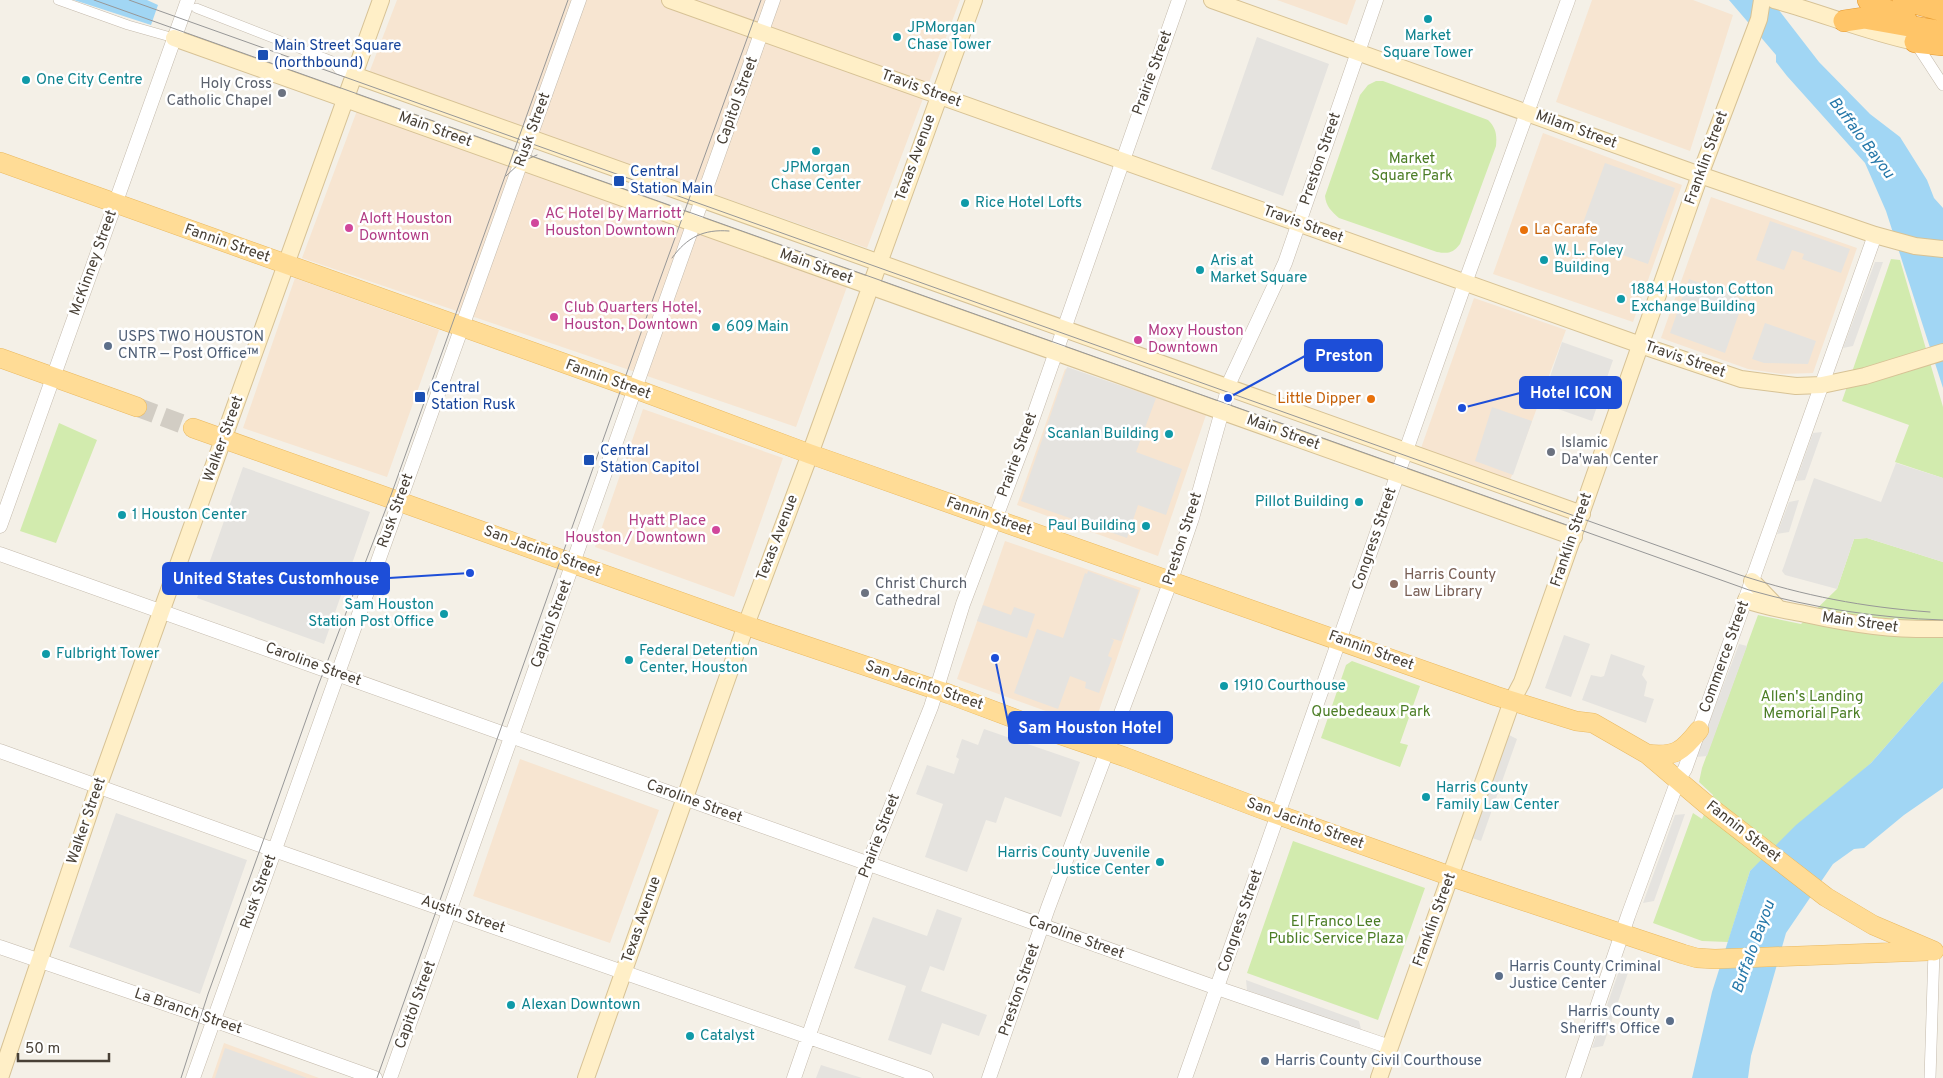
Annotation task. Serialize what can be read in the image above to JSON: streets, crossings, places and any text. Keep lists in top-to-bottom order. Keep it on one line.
{"streets":{"main road":["Travis Street","Main Street","Milam Street","Texas Avenue","Franklin Street","Fannin Street","Walker Street","San Jacinto Street"],"street":["Prairie Street","Capitol Street","Rusk Street","Preston Street","McKinney Street","Congress Street","Commerce Street","Caroline Street","Austin Street","La Branch Street"]},"crossings":[["Prairie Street","Travis Street"],["Prairie Street","Main Street"],["Prairie Street","Fannin Street"],["Prairie Street","San Jacinto Street"],["Prairie Street","Caroline Street"],["Prairie Street","Austin Street"],["Travis Street","Capitol Street"],["Travis Street","Texas Avenue"],["Travis Street","Franklin Street"],["Travis Street","Preston Street"],["Travis Street","Congress Street"],["Travis Street","Commerce Street"],["Capitol Street","Main Street"],["Capitol Street","Fannin Street"],["Capitol Street","San Jacinto Street"],["Capitol Street","Caroline Street"],["Capitol Street","Austin Street"],["Main Street","Rusk Street"],["Main Street","Texas Avenue"],["Main Street","Franklin Street"],["Main Street","Preston Street"],["Main Street","McKinney Street"],["Main Street","Walker Street"],["Main Street","Congress Street"],["Main Street","Commerce Street"],["Rusk Street","Fannin Street"],["Rusk Street","San Jacinto Street"],["Rusk Street","Caroline Street"],["Rusk Street","Austin Street"],["Rusk Street","La Branch Street"],["Milam Street","Franklin Street"],["Milam Street","Preston Street"],["Milam Street","Congress Street"],["Milam Street","Commerce Street"],["Texas Avenue","Fannin Street"],["Texas Avenue","San Jacinto Street"],["Texas Avenue","Caroline Street"],["Texas Avenue","Austin Street"],["Franklin Street","Fannin Street"],["Franklin Street","San Jacinto Street"],["Franklin Street","Caroline Street"],["Preston Street","Fannin Street"],["Preston Street","San Jacinto Street"],["Preston Street","Caroline Street"],["Fannin Street","McKinney Street"],["Fannin Street","Walker Street"],["Fannin Street","Congress Street"],["Fannin Street","San Jacinto Street"],["Fannin Street","Commerce Street"],["Walker Street","San Jacinto Street"],["Walker Street","Caroline Street"],["Walker Street","Austin Street"],["Walker Street","La Branch Street"],["Congress Street","San Jacinto Street"],["Congress Street","Caroline Street"],["San Jacinto Street","Commerce Street"]],"water":["Buffalo Bayou"],"parks":["Market Square Park","Allen's Landing Memorial Park","Quebedeaux Park","El Franco Lee Public Service Plaza"],"places":{"other":["Market Square Tower","JPMorgan Chase Tower","One City Centre","Holy Cross Catholic Chapel","JPMorgan Chase Center","Rice Hotel Lofts","AC Hotel by Marriott Houston Downtown","Aloft Houston Downtown","La Carafe","W. L. Foley Building","Aris at Market Square","1884 Houston Cotton Exchange Building","Club Quarters Hotel, Houston, Downtown","609 Main","Moxy Houston Downtown","USPS TWO HOUSTON CNTR — Post Office™","Preston","Little Dipper","Hotel ICON","Scanlan Building","Islamic Da'wah Center","Pillot Building","1 Houston Center","Paul Building","Hyatt Place Houston / Downtown","United States Customhouse","Harris County Law Library","Christ Church Cathedral","Sam Houston Station Post Office","Fulbright Tower","Sam Houston Hotel","Federal Detention Center, Houston","1910 Courthouse","Harris County Family Law Center","Harris County Juvenile Justice Center","Harris County Criminal Justice Center","Alexan Downtown","Harris County Sheriff's Office","Catalyst","Harris County Civil Courthouse"],"transit":["Main Street Square (northbound)","Central Station Main","Central Station Rusk","Central Station Capitol"]},"scale_bar":"50 m"}
